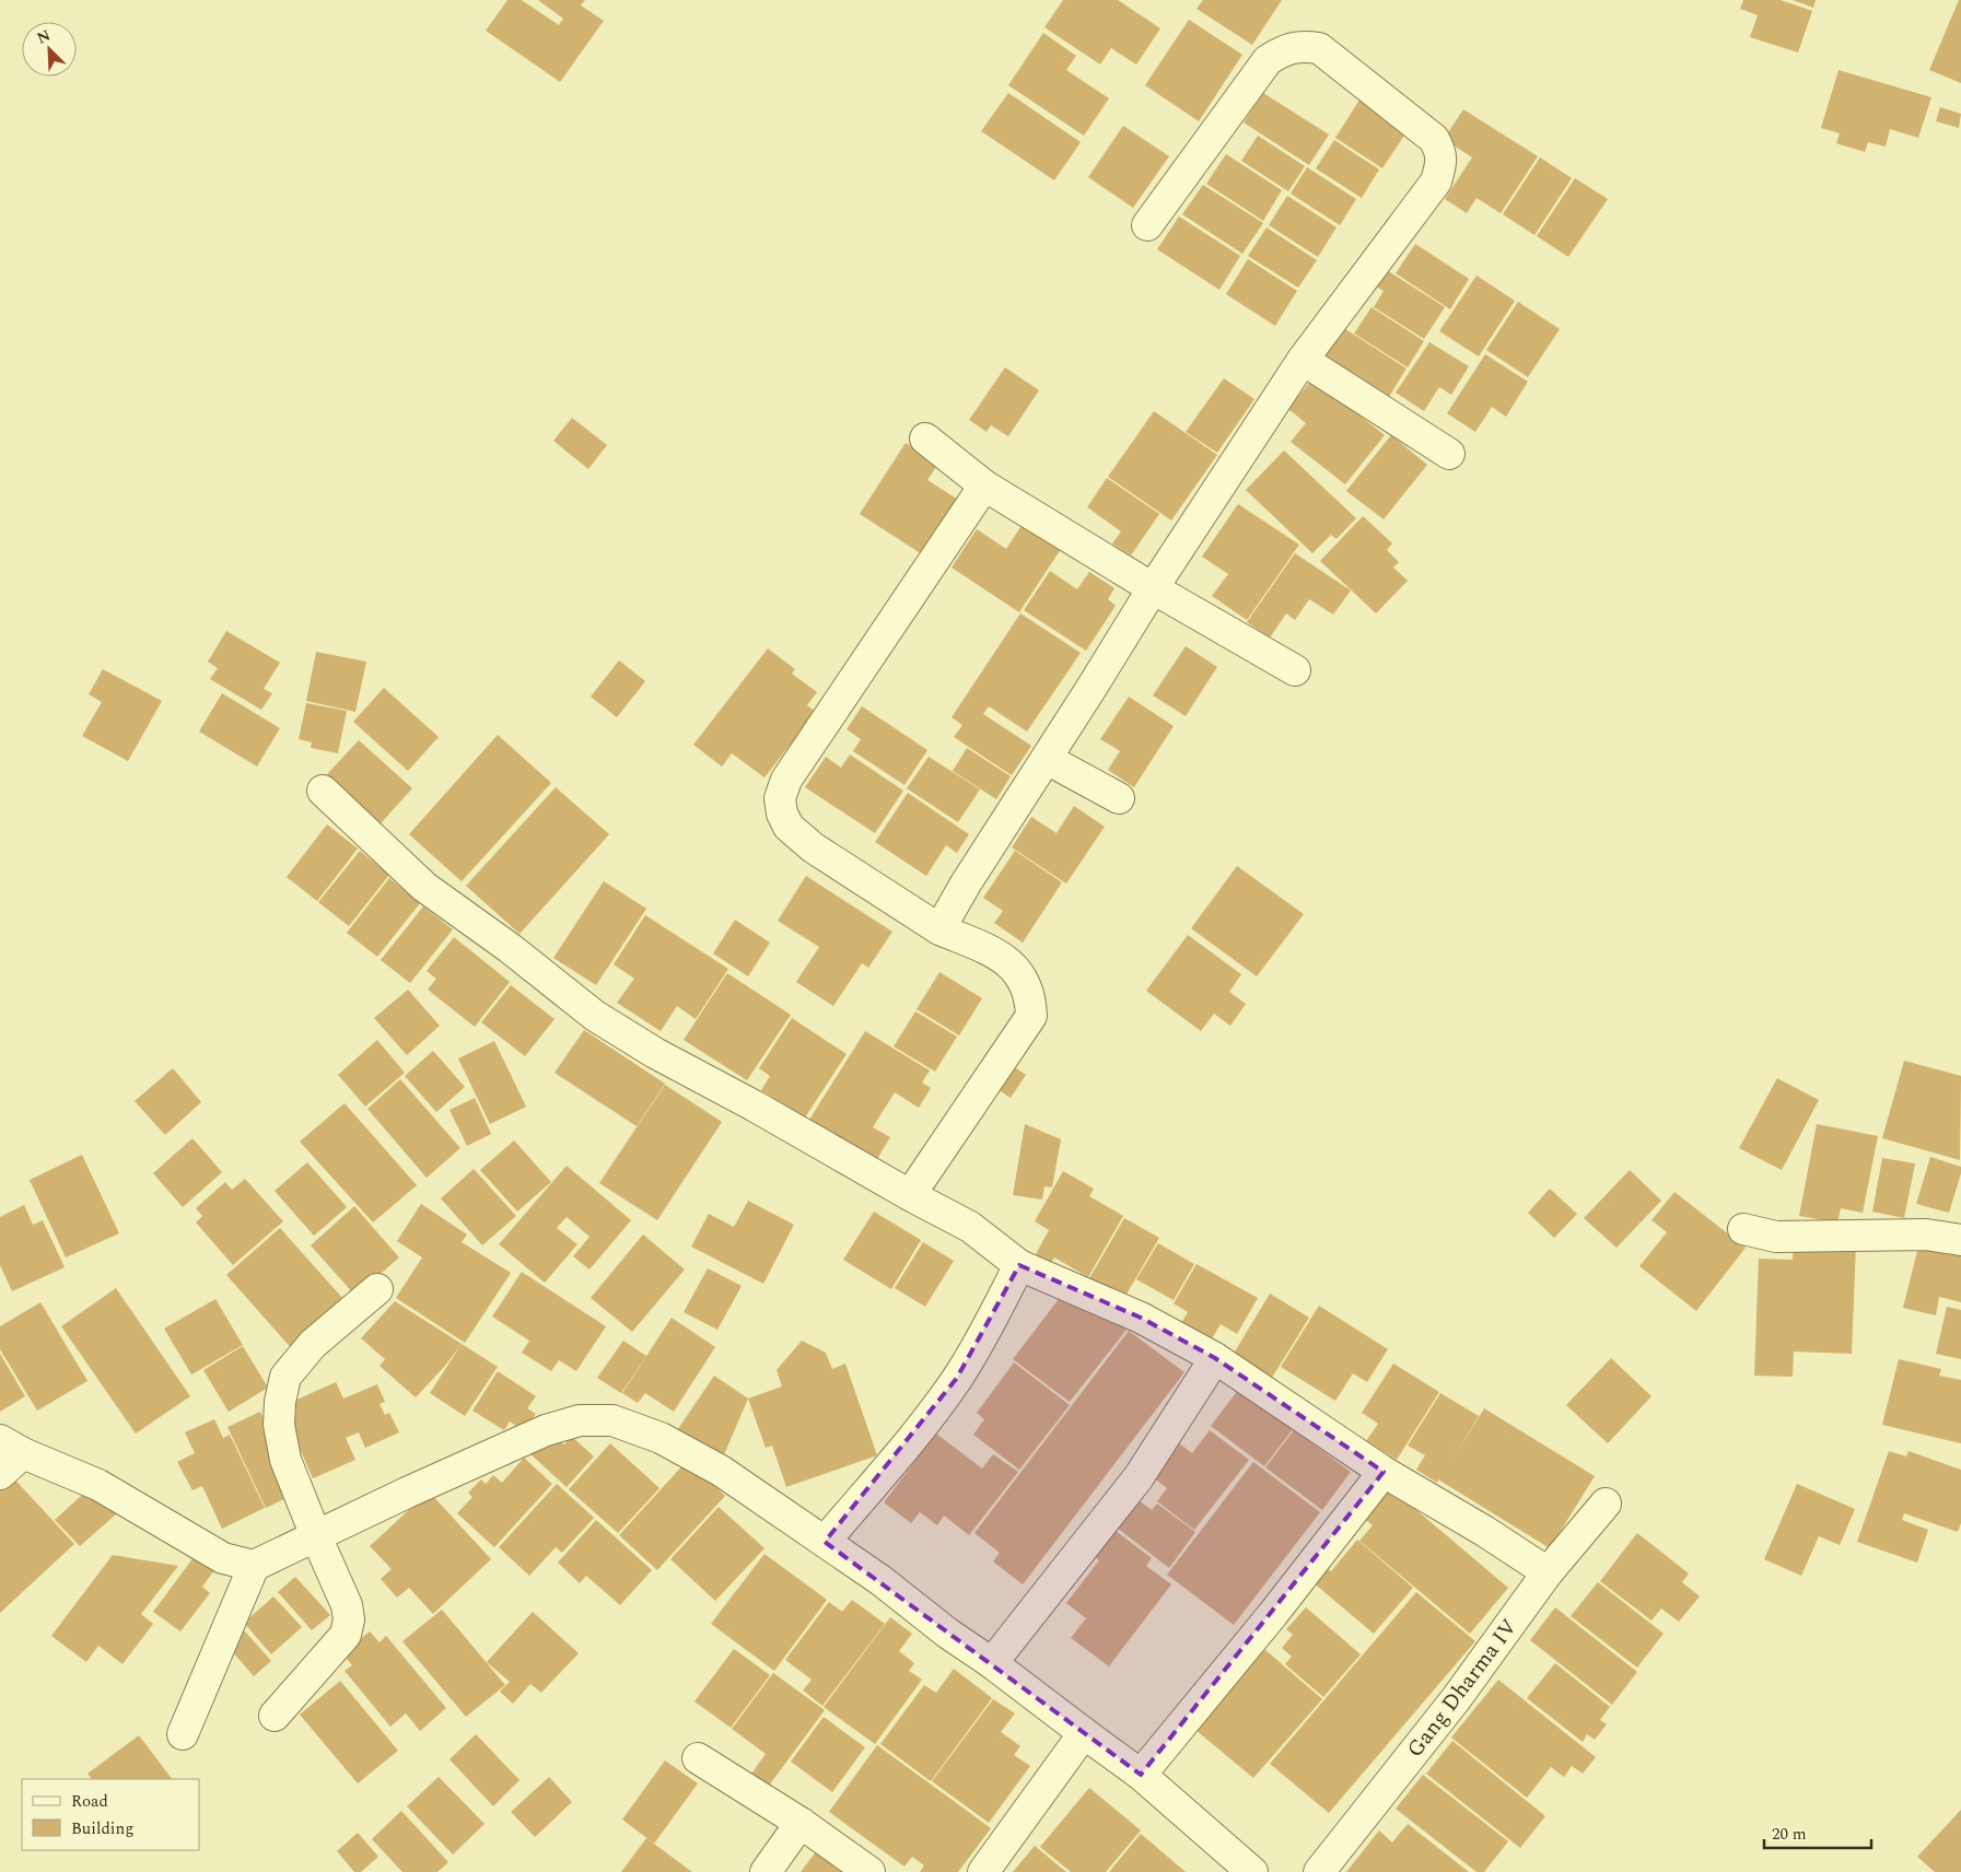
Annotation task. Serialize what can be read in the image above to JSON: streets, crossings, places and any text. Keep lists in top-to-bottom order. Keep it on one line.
{"streets":{"street":["Gang Dharma IV"]},"legend":["Road","Building"],"scale_bar":"20 m","north":"top left"}
